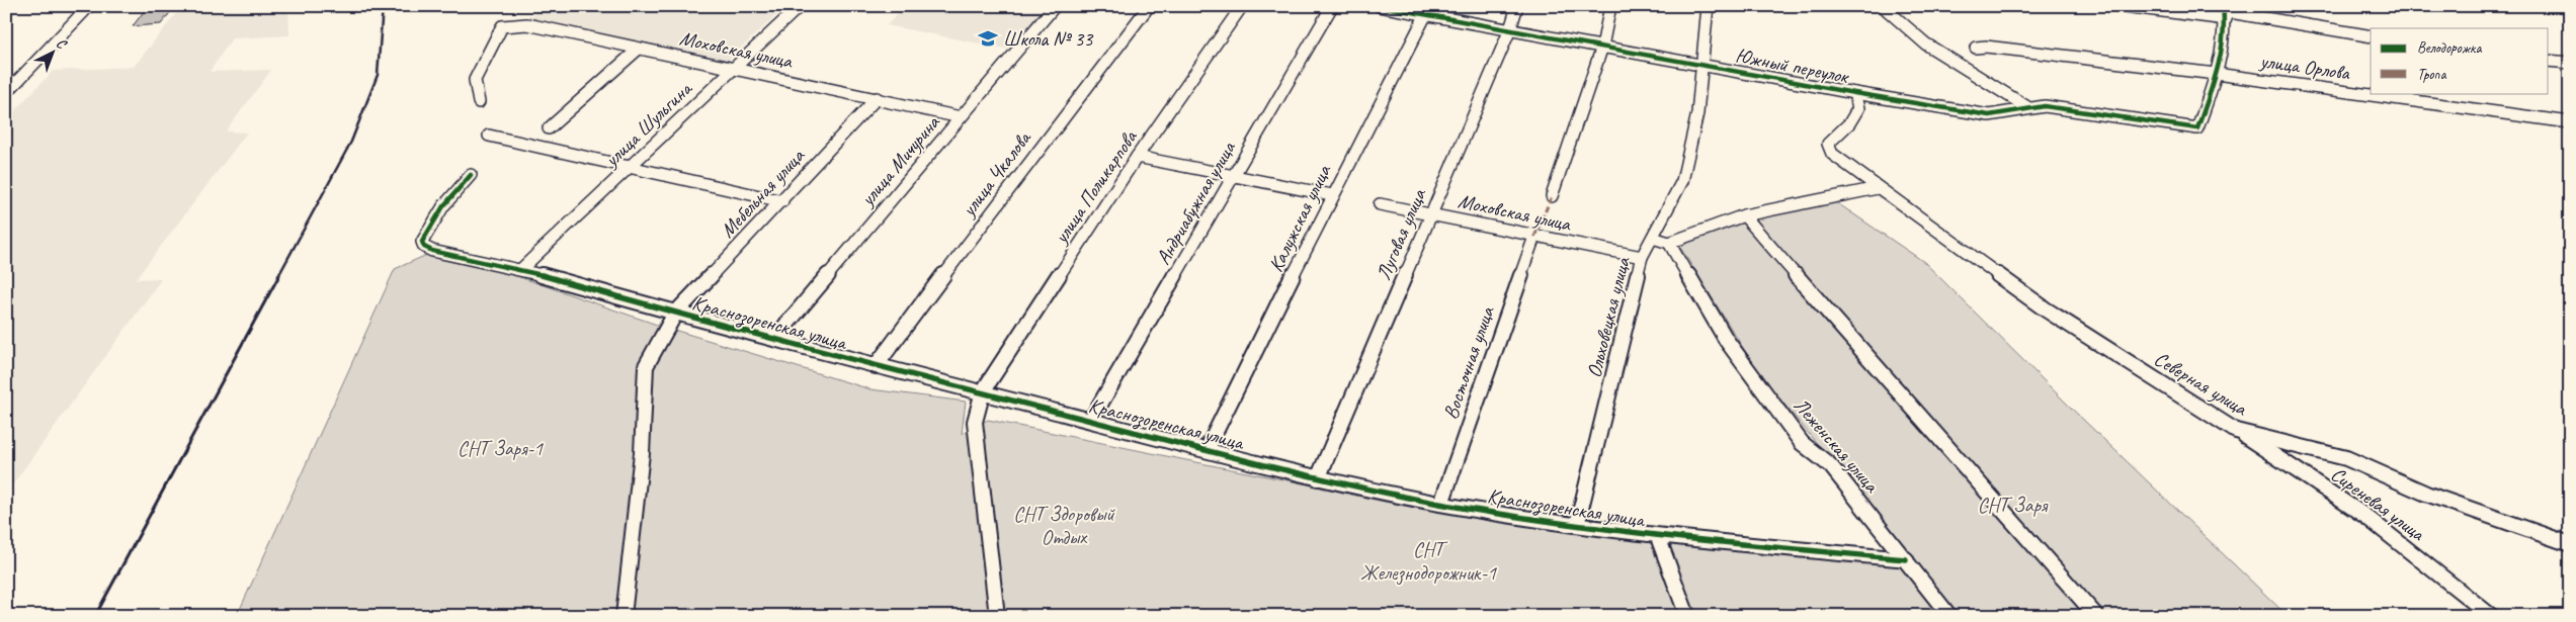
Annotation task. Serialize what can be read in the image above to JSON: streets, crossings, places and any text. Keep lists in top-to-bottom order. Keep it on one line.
{"streets":{"street":["Моховская улица","Южный переулок","улица Орлова","улица Шульгина","улица Мичурина","улица Чкалова","улица Поликарпова","Мебельная улица","Андриабужная улица","Калужская улица","Луговая улица","Ольховецкая улица","Краснозоренская улица","Восточная улица","Северная улица","Леженская улица","Сиреневая улица"]},"crossings":[["Моховская улица","улица Шульгина"],["Моховская улица","улица Мичурина"],["Моховская улица","Мебельная улица"],["Моховская улица","Луговая улица"],["Моховская улица","Ольховецкая улица"],["Моховская улица","Восточная улица"],["Южный переулок","улица Орлова"],["Южный переулок","Калужская улица"],["Южный переулок","Луговая улица"],["Южный переулок","Ольховецкая улица"],["Южный переулок","Северная улица"],["улица Шульгина","Краснозоренская улица"],["улица Мичурина","Краснозоренская улица"],["улица Чкалова","Краснозоренская улица"],["улица Поликарпова","Краснозоренская улица"],["Мебельная улица","Краснозоренская улица"],["Андриабужная улица","Краснозоренская улица"],["Калужская улица","Краснозоренская улица"],["Луговая улица","Краснозоренская улица"],["Ольховецкая улица","Краснозоренская улица"],["Краснозоренская улица","Восточная улица"],["Краснозоренская улица","Леженская улица"],["Северная улица","Сиреневая улица"]],"parks":["СНТ Заря-1","СНТ Заря","СНТ Здоровый Отдых","СНТ Железнодорожник-1"],"places":{"school or university":["Школа № 33"]},"legend":["Велодорожка","Тропа"],"north":"top right"}
